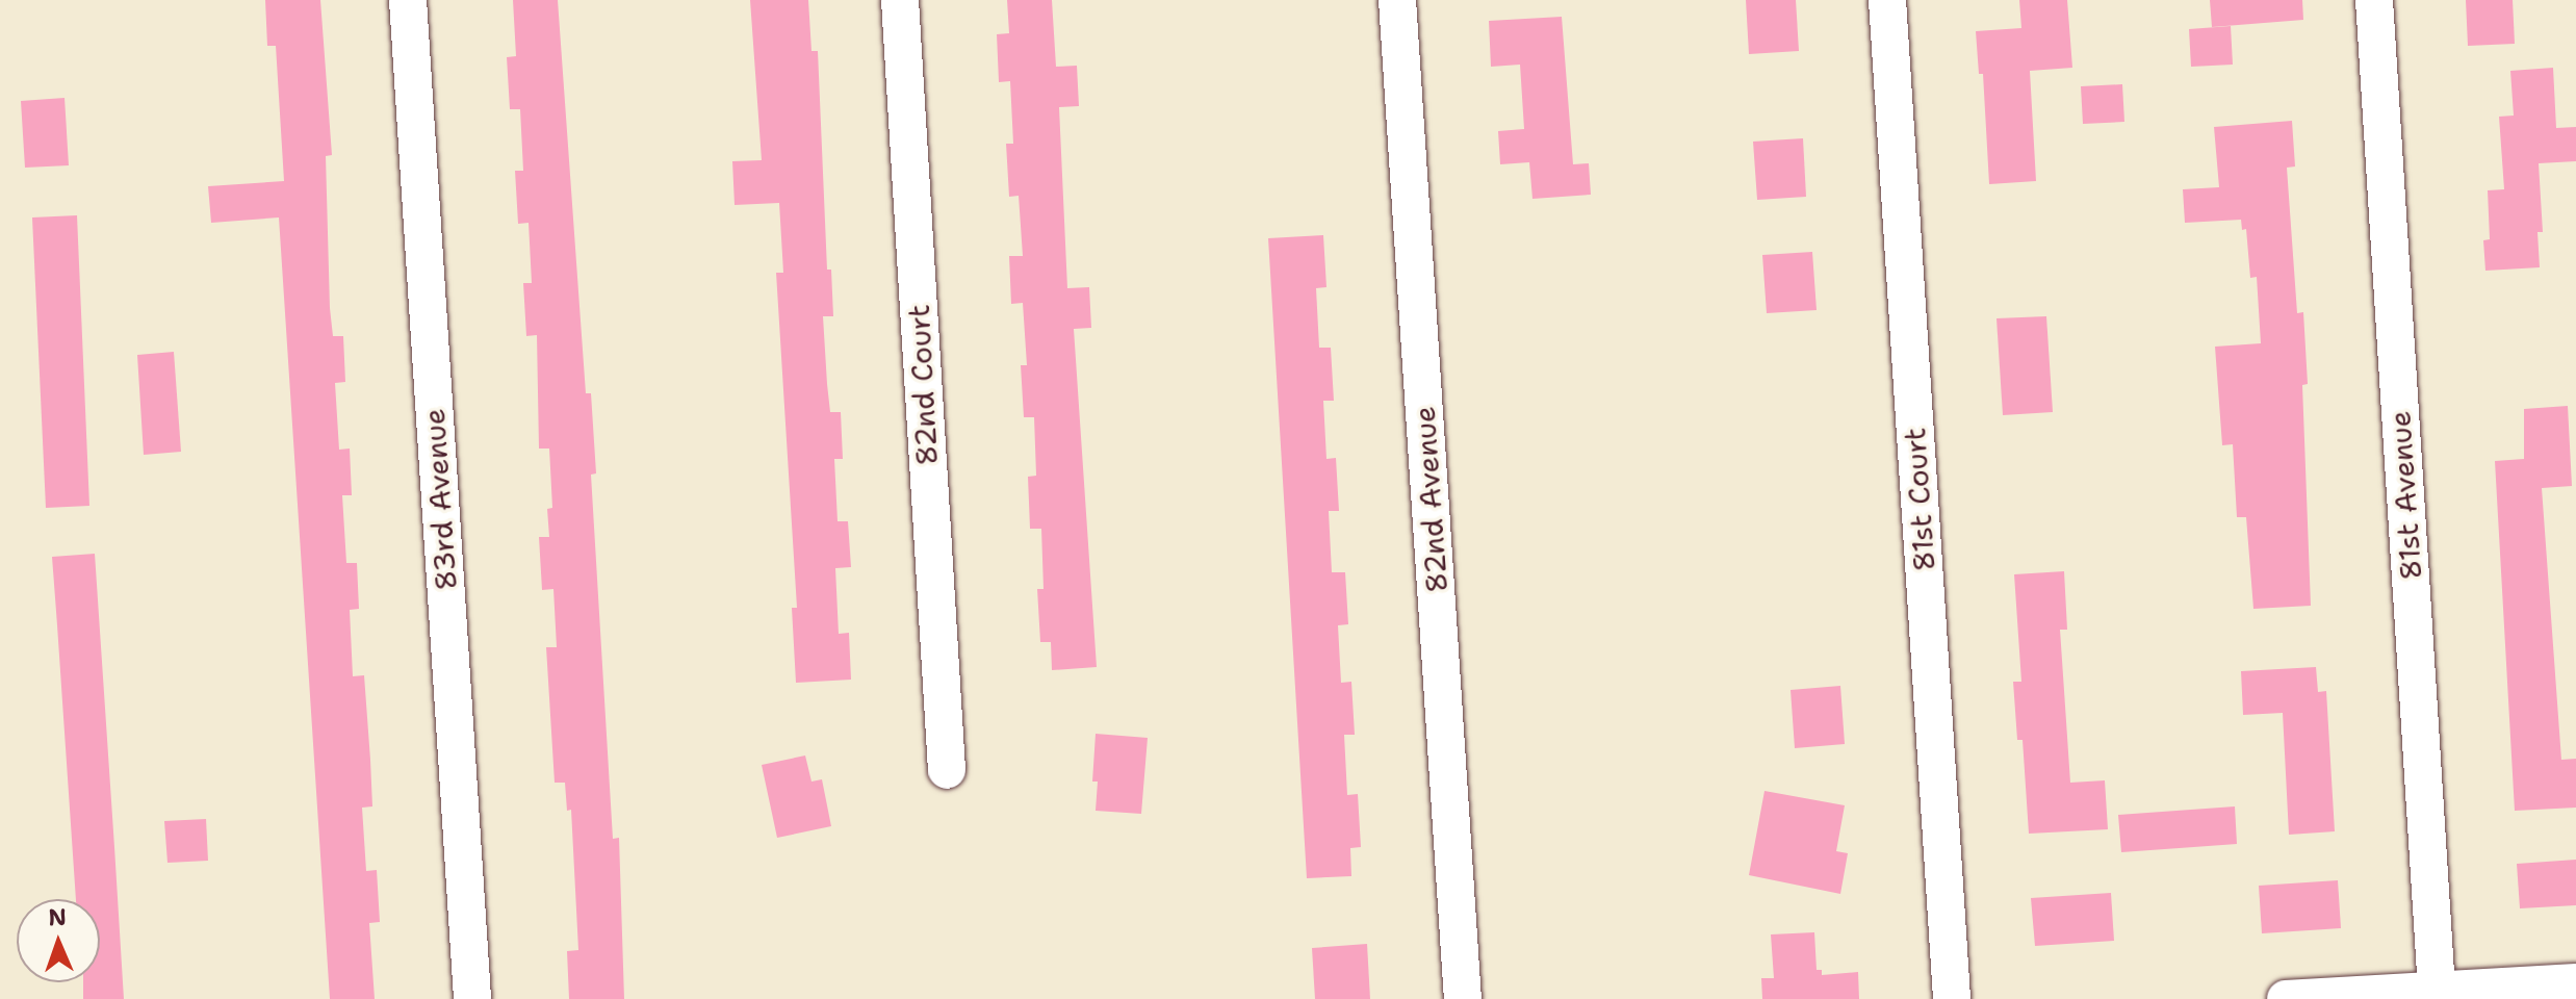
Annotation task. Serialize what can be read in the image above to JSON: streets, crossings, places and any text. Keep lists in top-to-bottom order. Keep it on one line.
{"streets":{"street":["82nd Court","81st Avenue","83rd Avenue","82nd Avenue","81st Court"]},"north":"top"}
